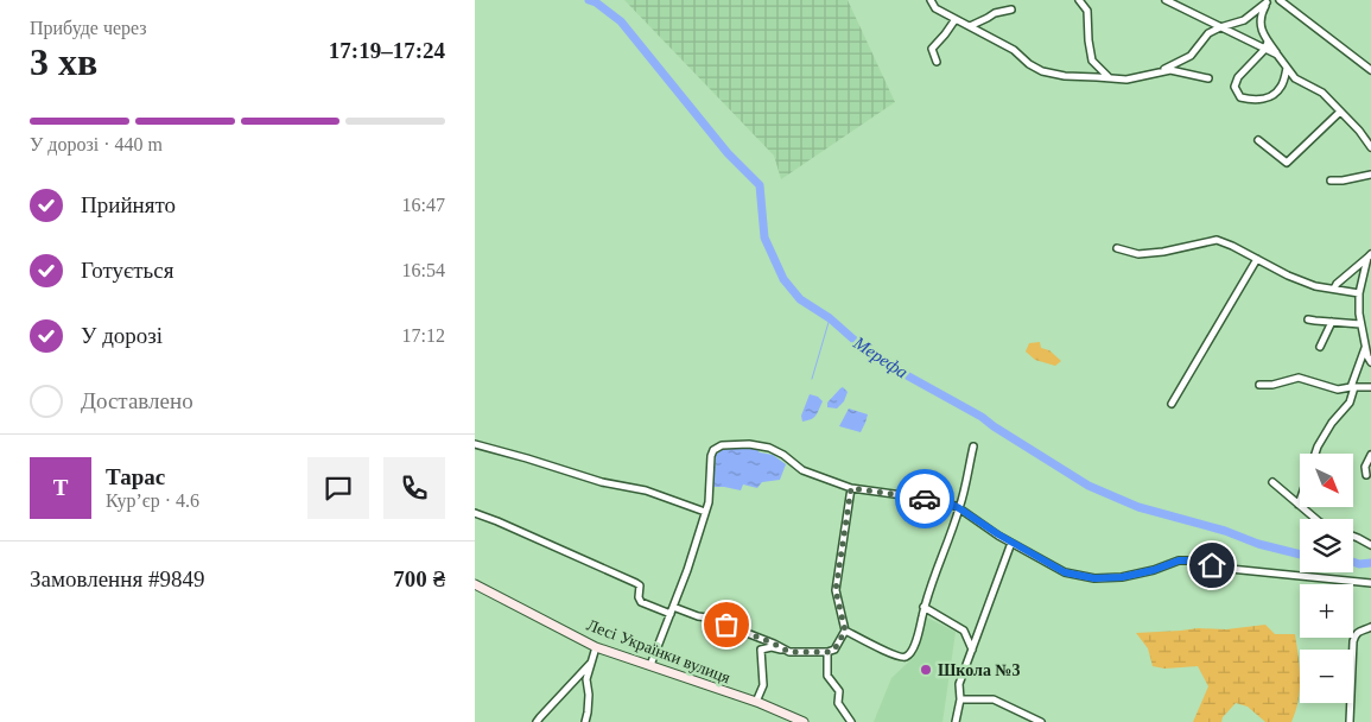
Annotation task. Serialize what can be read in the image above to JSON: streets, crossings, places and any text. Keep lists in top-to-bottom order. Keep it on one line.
{"streets":{"street":["Лесі Українки вулиця"]},"water":["Мерефа"],"places":["Школа №3"],"north":"bottom right","page":{"heading":["3 хв","Прибуде через","17:19–17:24"],"panel":["Тарас","Кур’єр · 4.6","Замовлення #9849","700 ₴"],"bar":"У дорозі · 440 m","list":[["Прийнято","16:47"],["Готується","16:54"],["У дорозі","17:12"],"Доставлено"],"map_buttons":["+","−"],"round":"Т"}}
